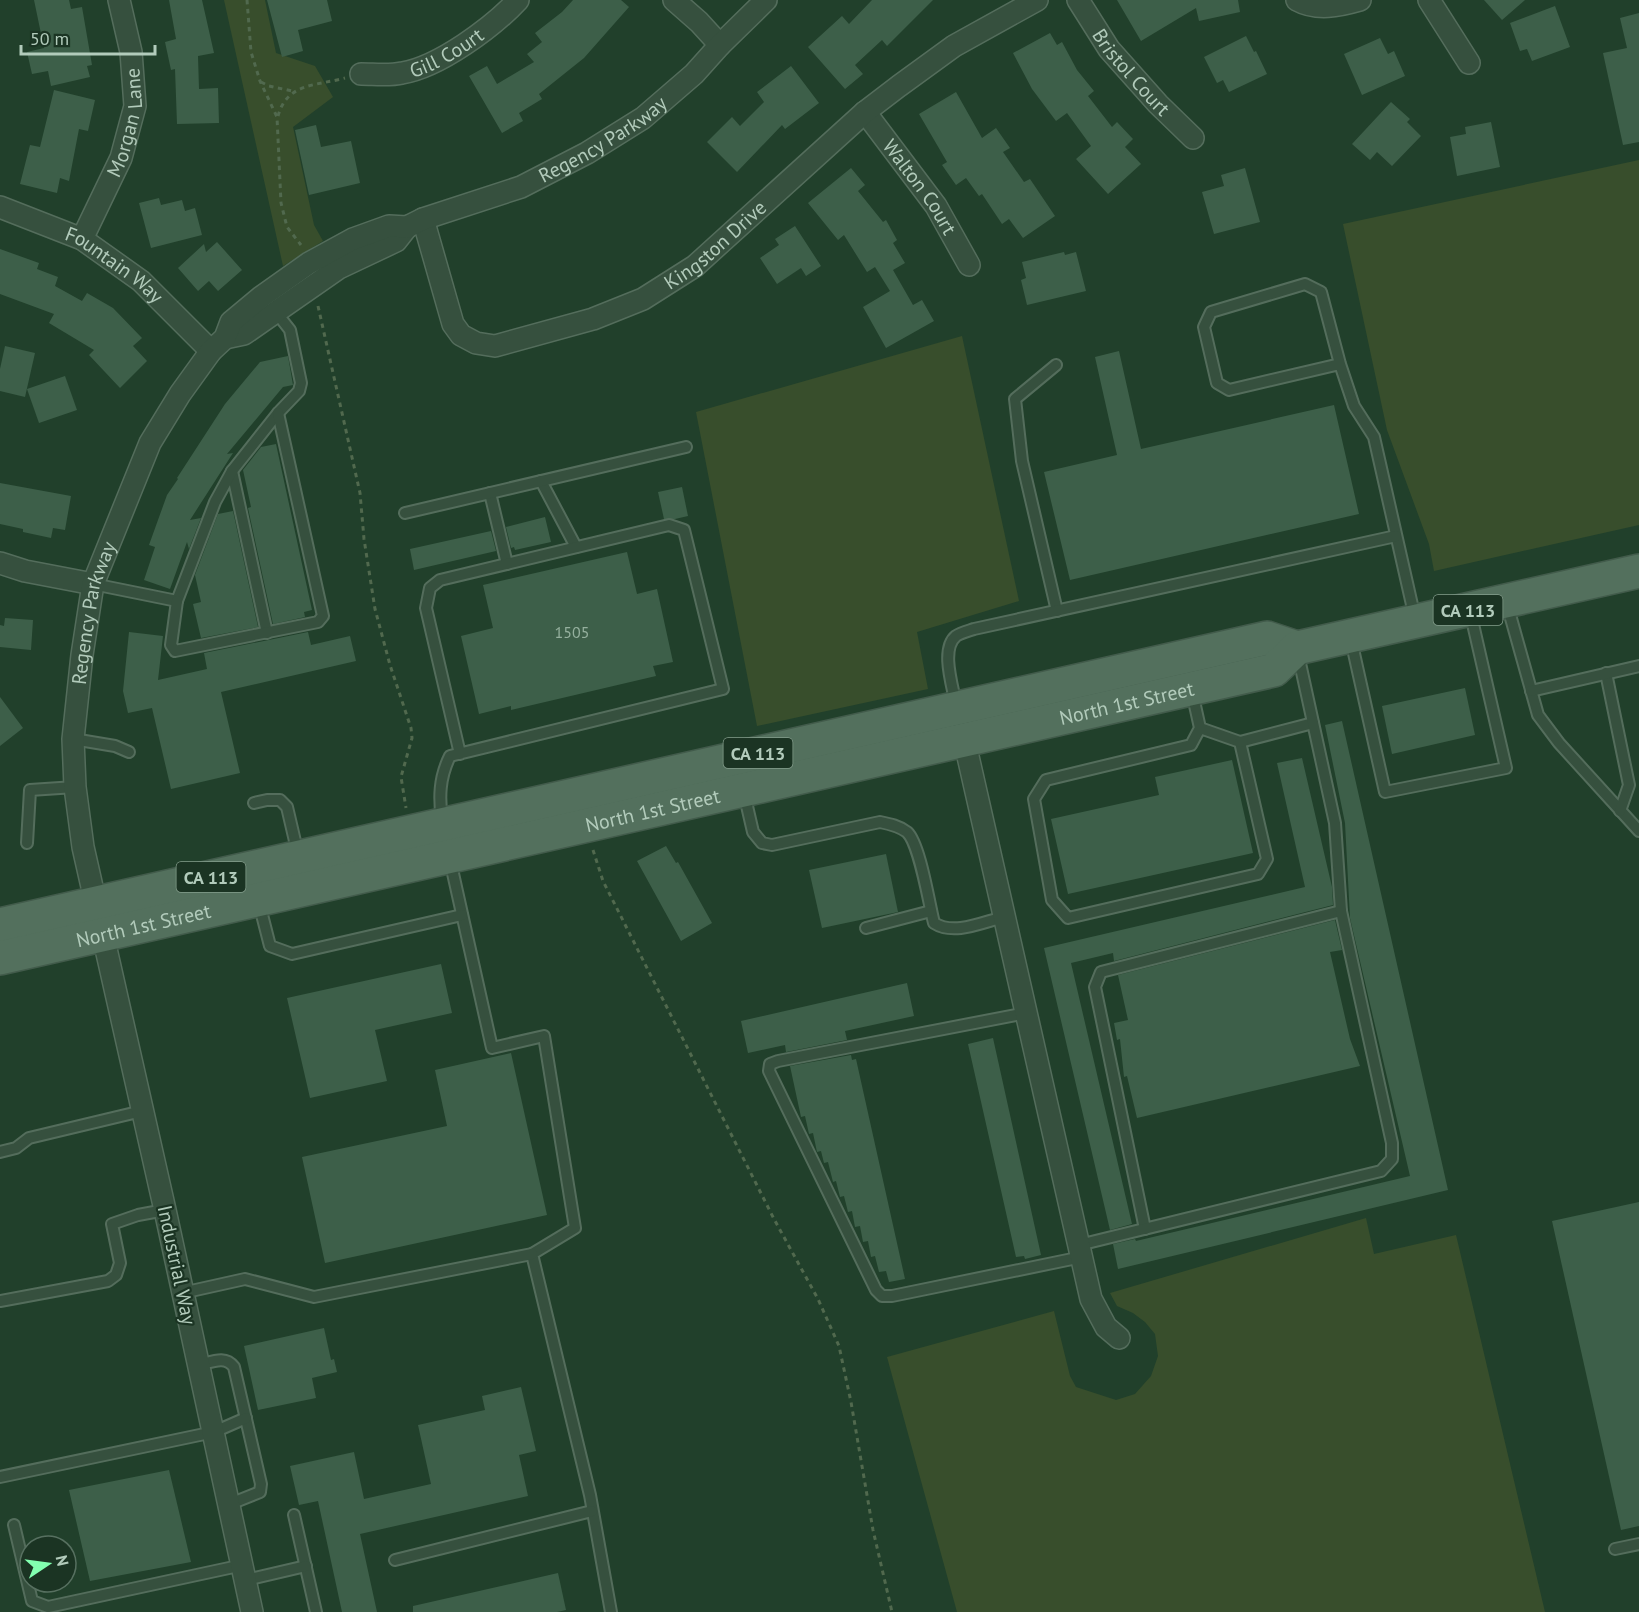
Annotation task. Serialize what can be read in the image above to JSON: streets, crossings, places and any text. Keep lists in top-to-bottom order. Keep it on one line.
{"streets":{"main road":["CA 113","North 1st Street"],"street":["Gill Court","Bristol Court","Morgan Lane","Regency Parkway","Walton Court","Kingston Drive","Fountain Way","Industrial Way"]},"crossings":[["Morgan Lane","Fountain Way"],["Regency Parkway","Kingston Drive"],["Regency Parkway","Fountain Way"],["Regency Parkway","North 1st Street"],["Regency Parkway","Industrial Way"],["Walton Court","Kingston Drive"],["CA 113","North 1st Street"],["North 1st Street","Industrial Way"]],"house_numbers":["1505"],"scale_bar":"50 m","north":"right"}
